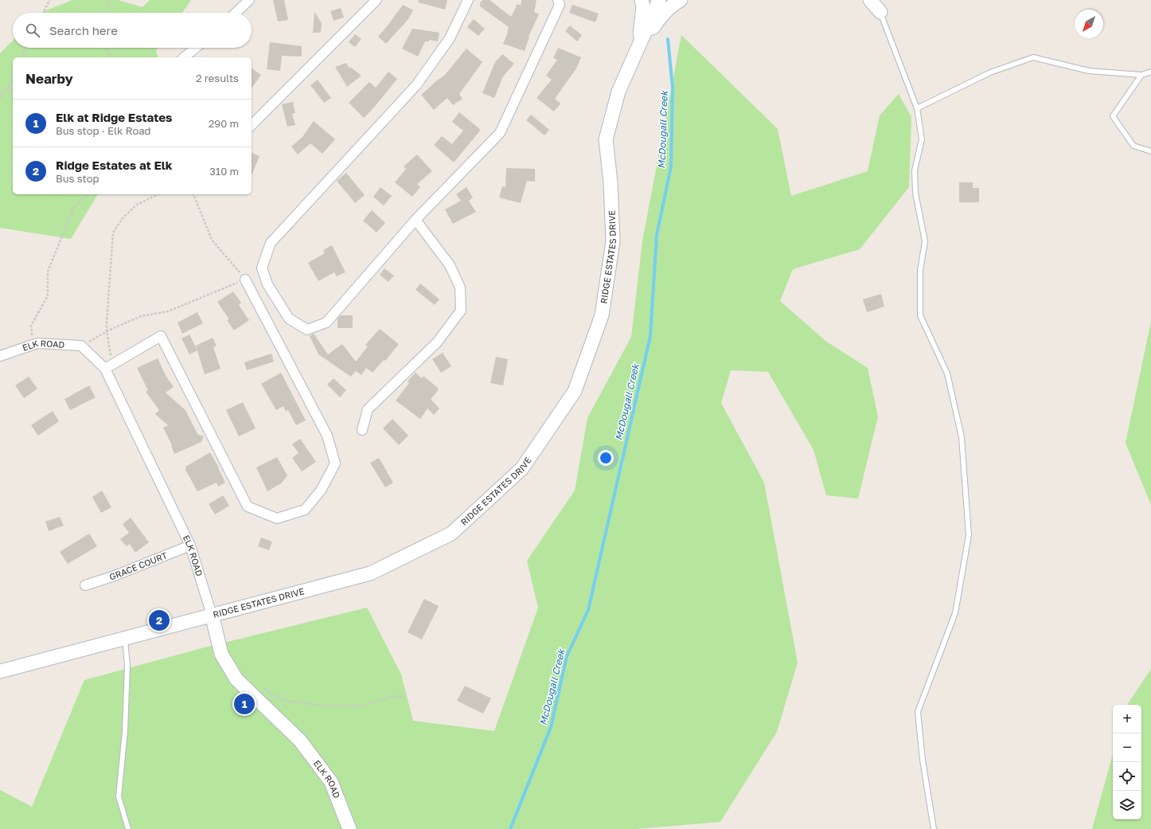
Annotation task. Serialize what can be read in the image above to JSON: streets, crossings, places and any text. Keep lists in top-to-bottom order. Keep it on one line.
{"streets":{"street":["RIDGE ESTATES DRIVE","ELK ROAD","GRACE COURT"]},"crossings":[["RIDGE ESTATES DRIVE","ELK ROAD"],["ELK ROAD","GRACE COURT"]],"water":["McDougall Creek"],"north":"bottom left","page":{"search":"Search here","heading":["Nearby","2 results"],"list":[{"mark":"1","name":"Elk at Ridge Estates","note":"Bus stop · Elk Road","value":"290 m"},{"mark":"2","name":"Ridge Estates at Elk","note":"Bus stop","value":"310 m"}],"pins":["2","1"],"map_buttons":["+","−"]}}
